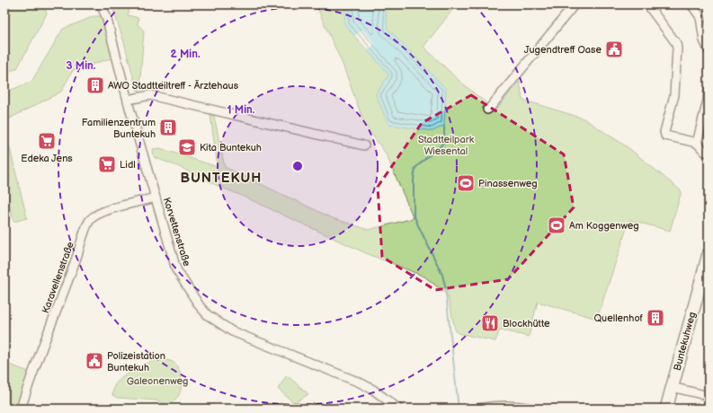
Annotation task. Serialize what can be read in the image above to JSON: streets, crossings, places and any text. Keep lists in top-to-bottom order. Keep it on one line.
{"streets":{"main road":["Buntekuhweg"],"street":["Korvettenstraße","Karavellenstraße"]},"crossings":[["Korvettenstraße","Karavellenstraße"]],"districts":["BUNTEKUH"],"parks":["Stadtteilpark Wiesental","Galeonenweg"],"places":{"public building":["Jugendtreff Oase","Polizeistation Buntekuh"],"building":["AWO Stadtteiltreff - Ärztehaus","Familienzentrum Buntekuh","Quellenhof"],"supermarket":["Edeka Jens","Lidl"],"school or university":["Kita Buntekuh"],"sports":["Pinassenweg","Am Koggenweg"],"restaurant":["Blockhütte"]},"rings":["2 Min.","3 Min.","1 Min."]}
